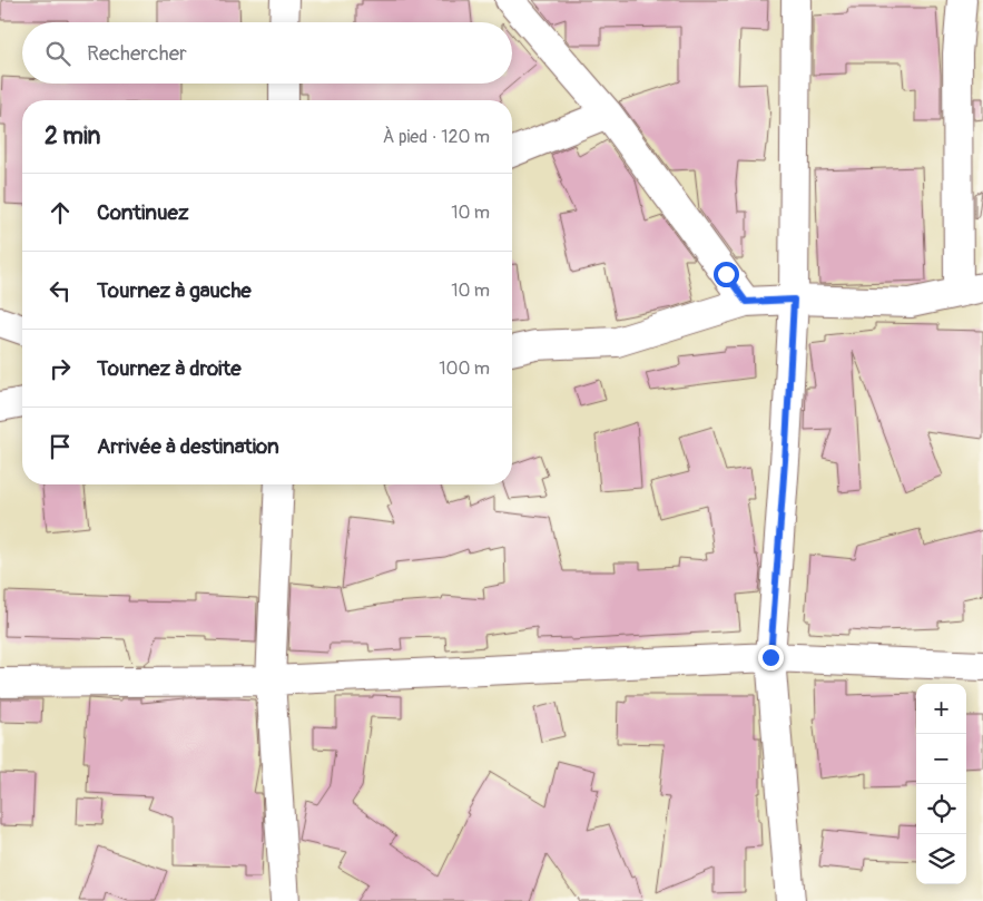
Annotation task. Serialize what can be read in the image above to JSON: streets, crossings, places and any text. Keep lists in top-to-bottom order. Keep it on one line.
{"page":{"search":"Rechercher","heading":["2 min","À pied · 120 m"],"list":[["Continuez","10 m"],["Tournez à gauche","10 m"],["Tournez à droite","100 m"],"Arrivée à destination"],"map_buttons":["+","−"]}}
